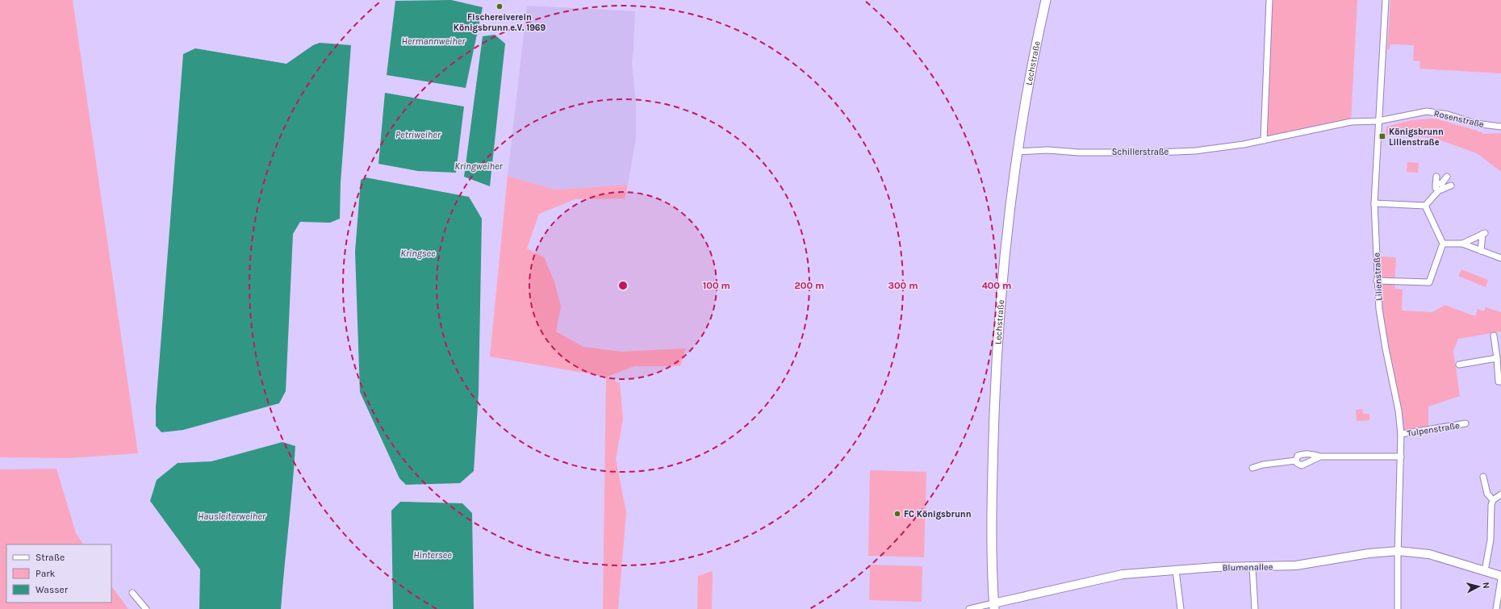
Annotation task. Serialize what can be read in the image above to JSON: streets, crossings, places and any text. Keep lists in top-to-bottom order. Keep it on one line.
{"streets":{"main road":["Lechstraße"],"street":["Rosenstraße","Schillerstraße","Lilienstraße","Tulpenstraße","Blumenallee"]},"crossings":[["Lechstraße","Schillerstraße"],["Lechstraße","Blumenallee"],["Rosenstraße","Schillerstraße"],["Rosenstraße","Lilienstraße"],["Schillerstraße","Lilienstraße"],["Lilienstraße","Tulpenstraße"],["Lilienstraße","Blumenallee"]],"water":["Hermannweiher","Petriweiher","Kringweiher","Kringsee","Hausleiterweiher","Hintersee"],"places":{"other":["Fischereiverein Königsbrunn e.V. 1969","FC Königsbrunn"],"transit":["Königsbrunn Lilienstraße"]},"legend":["Straße","Park","Wasser"],"north":"right","rings":["100 m","200 m","300 m","400 m"]}
